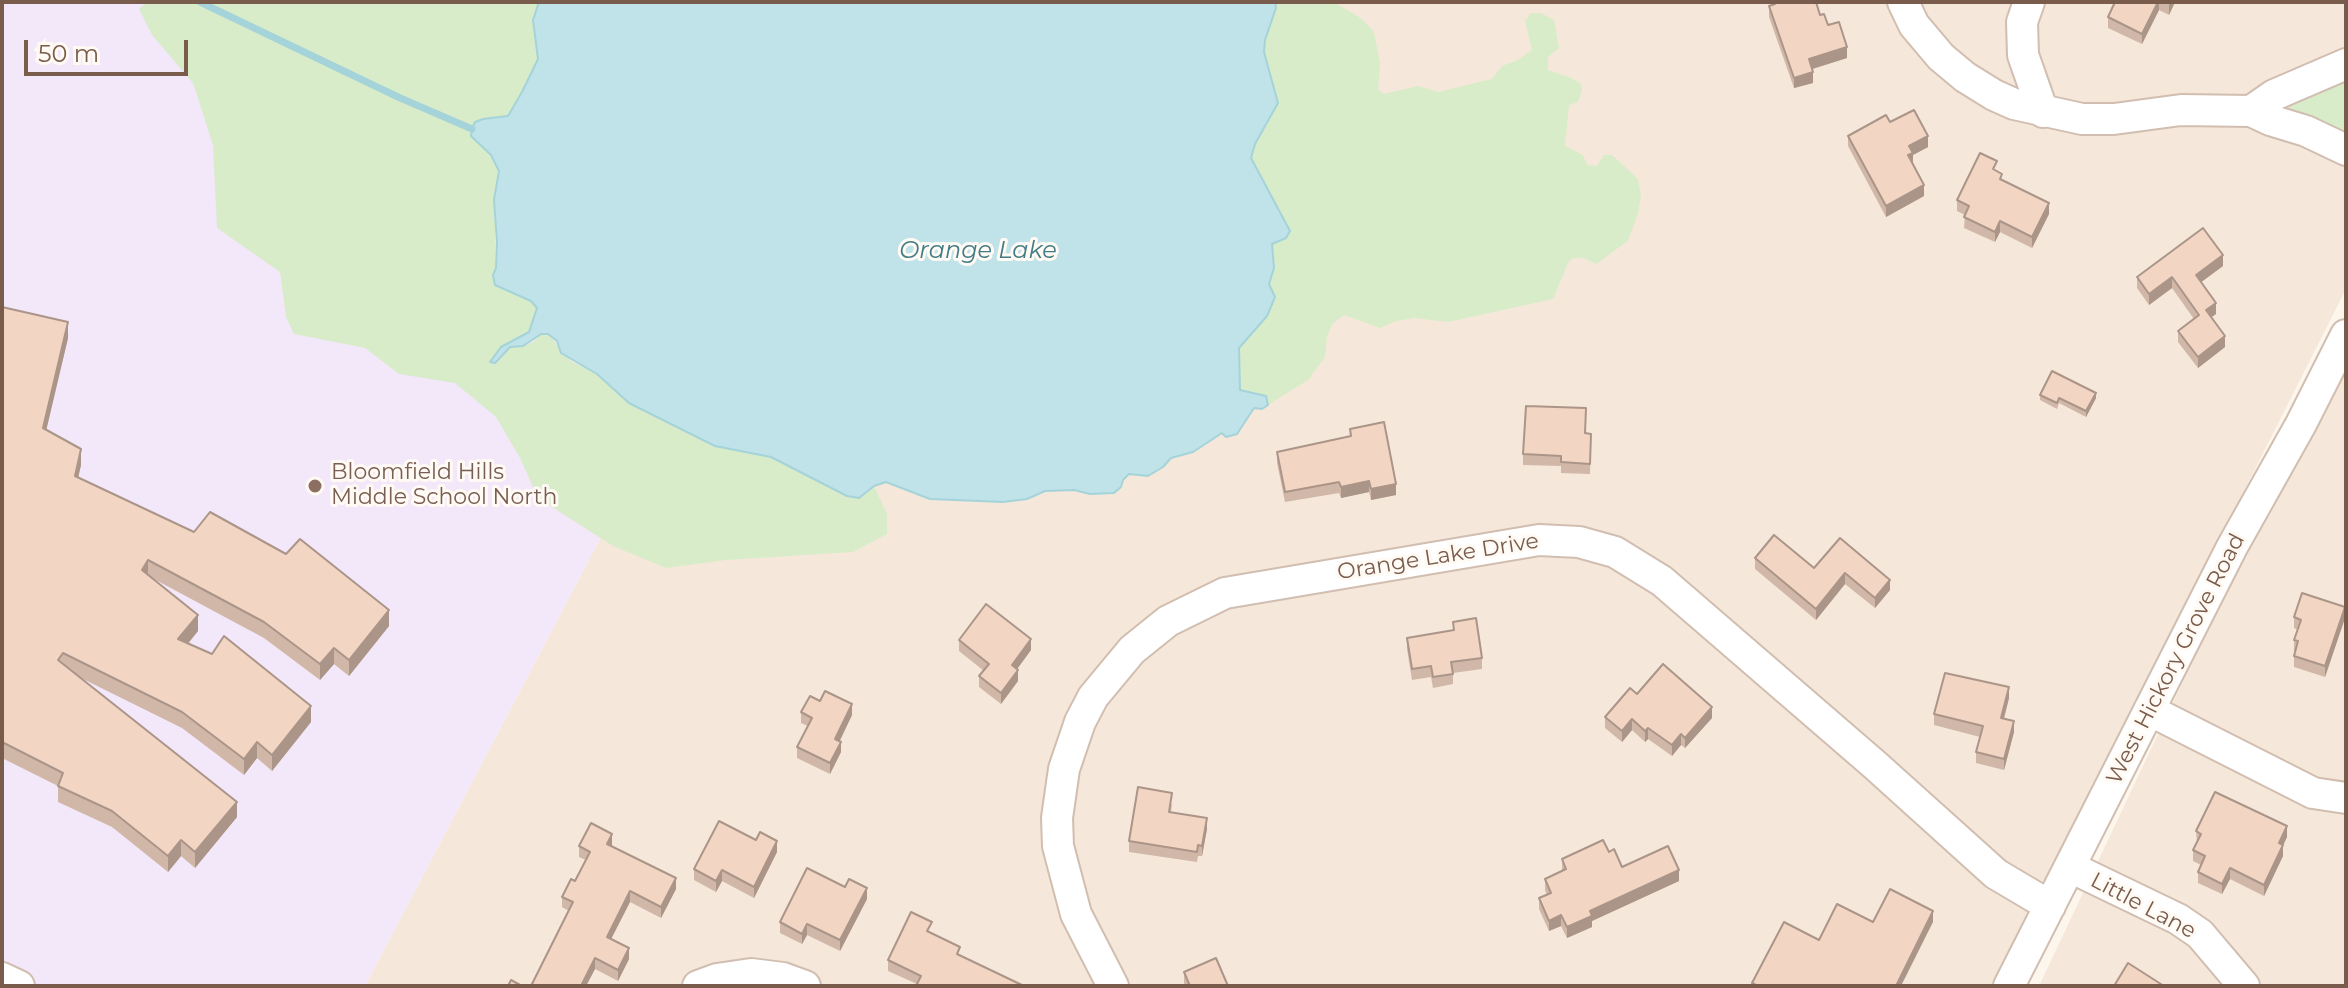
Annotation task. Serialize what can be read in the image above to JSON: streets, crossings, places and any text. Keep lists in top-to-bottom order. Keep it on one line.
{"streets":{"street":["Orange Lake Drive","West Hickory Grove Road","Little Lane"]},"crossings":[["Orange Lake Drive","West Hickory Grove Road"],["West Hickory Grove Road","Little Lane"]],"water":["Orange Lake"],"places":["Bloomfield Hills Middle School North"],"scale_bar":"50 m"}
